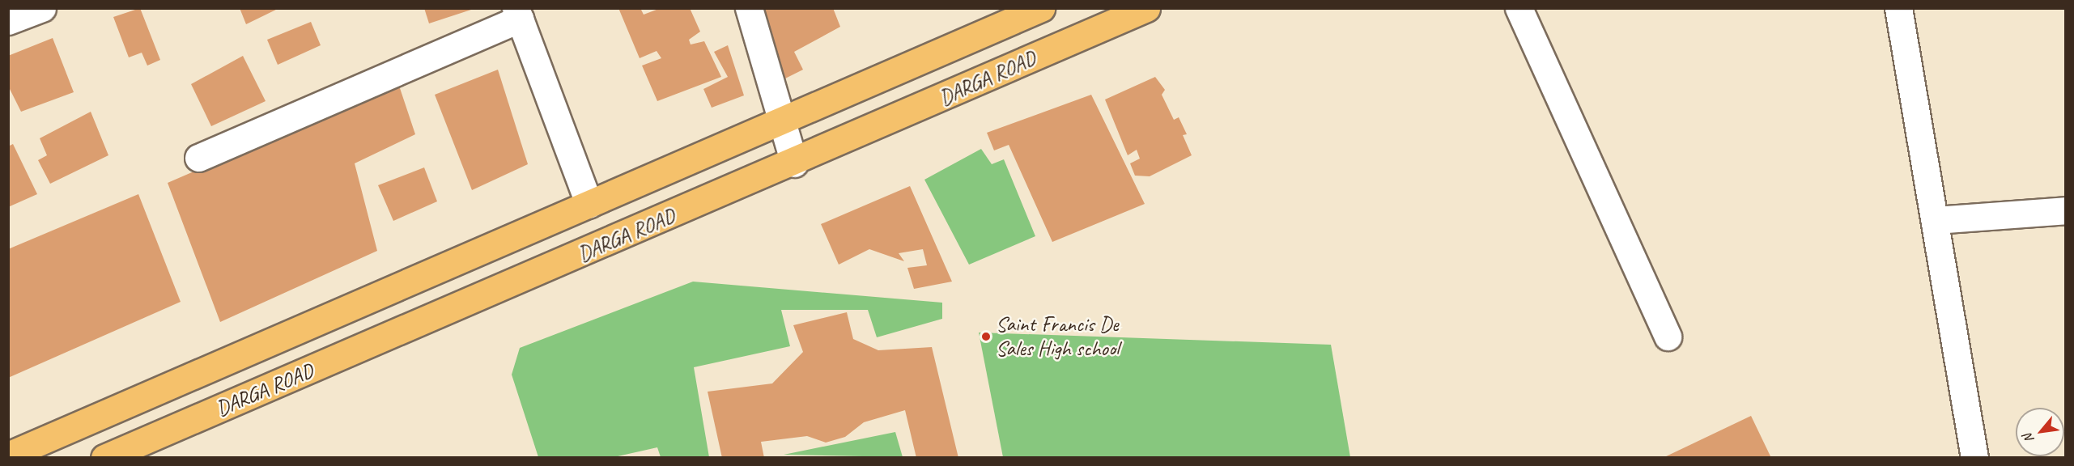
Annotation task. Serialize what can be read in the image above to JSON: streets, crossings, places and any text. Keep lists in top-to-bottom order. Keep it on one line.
{"streets":{"main road":["DARGA ROAD"]},"places":["Saint Francis De Sales High school"],"north":"bottom left"}
